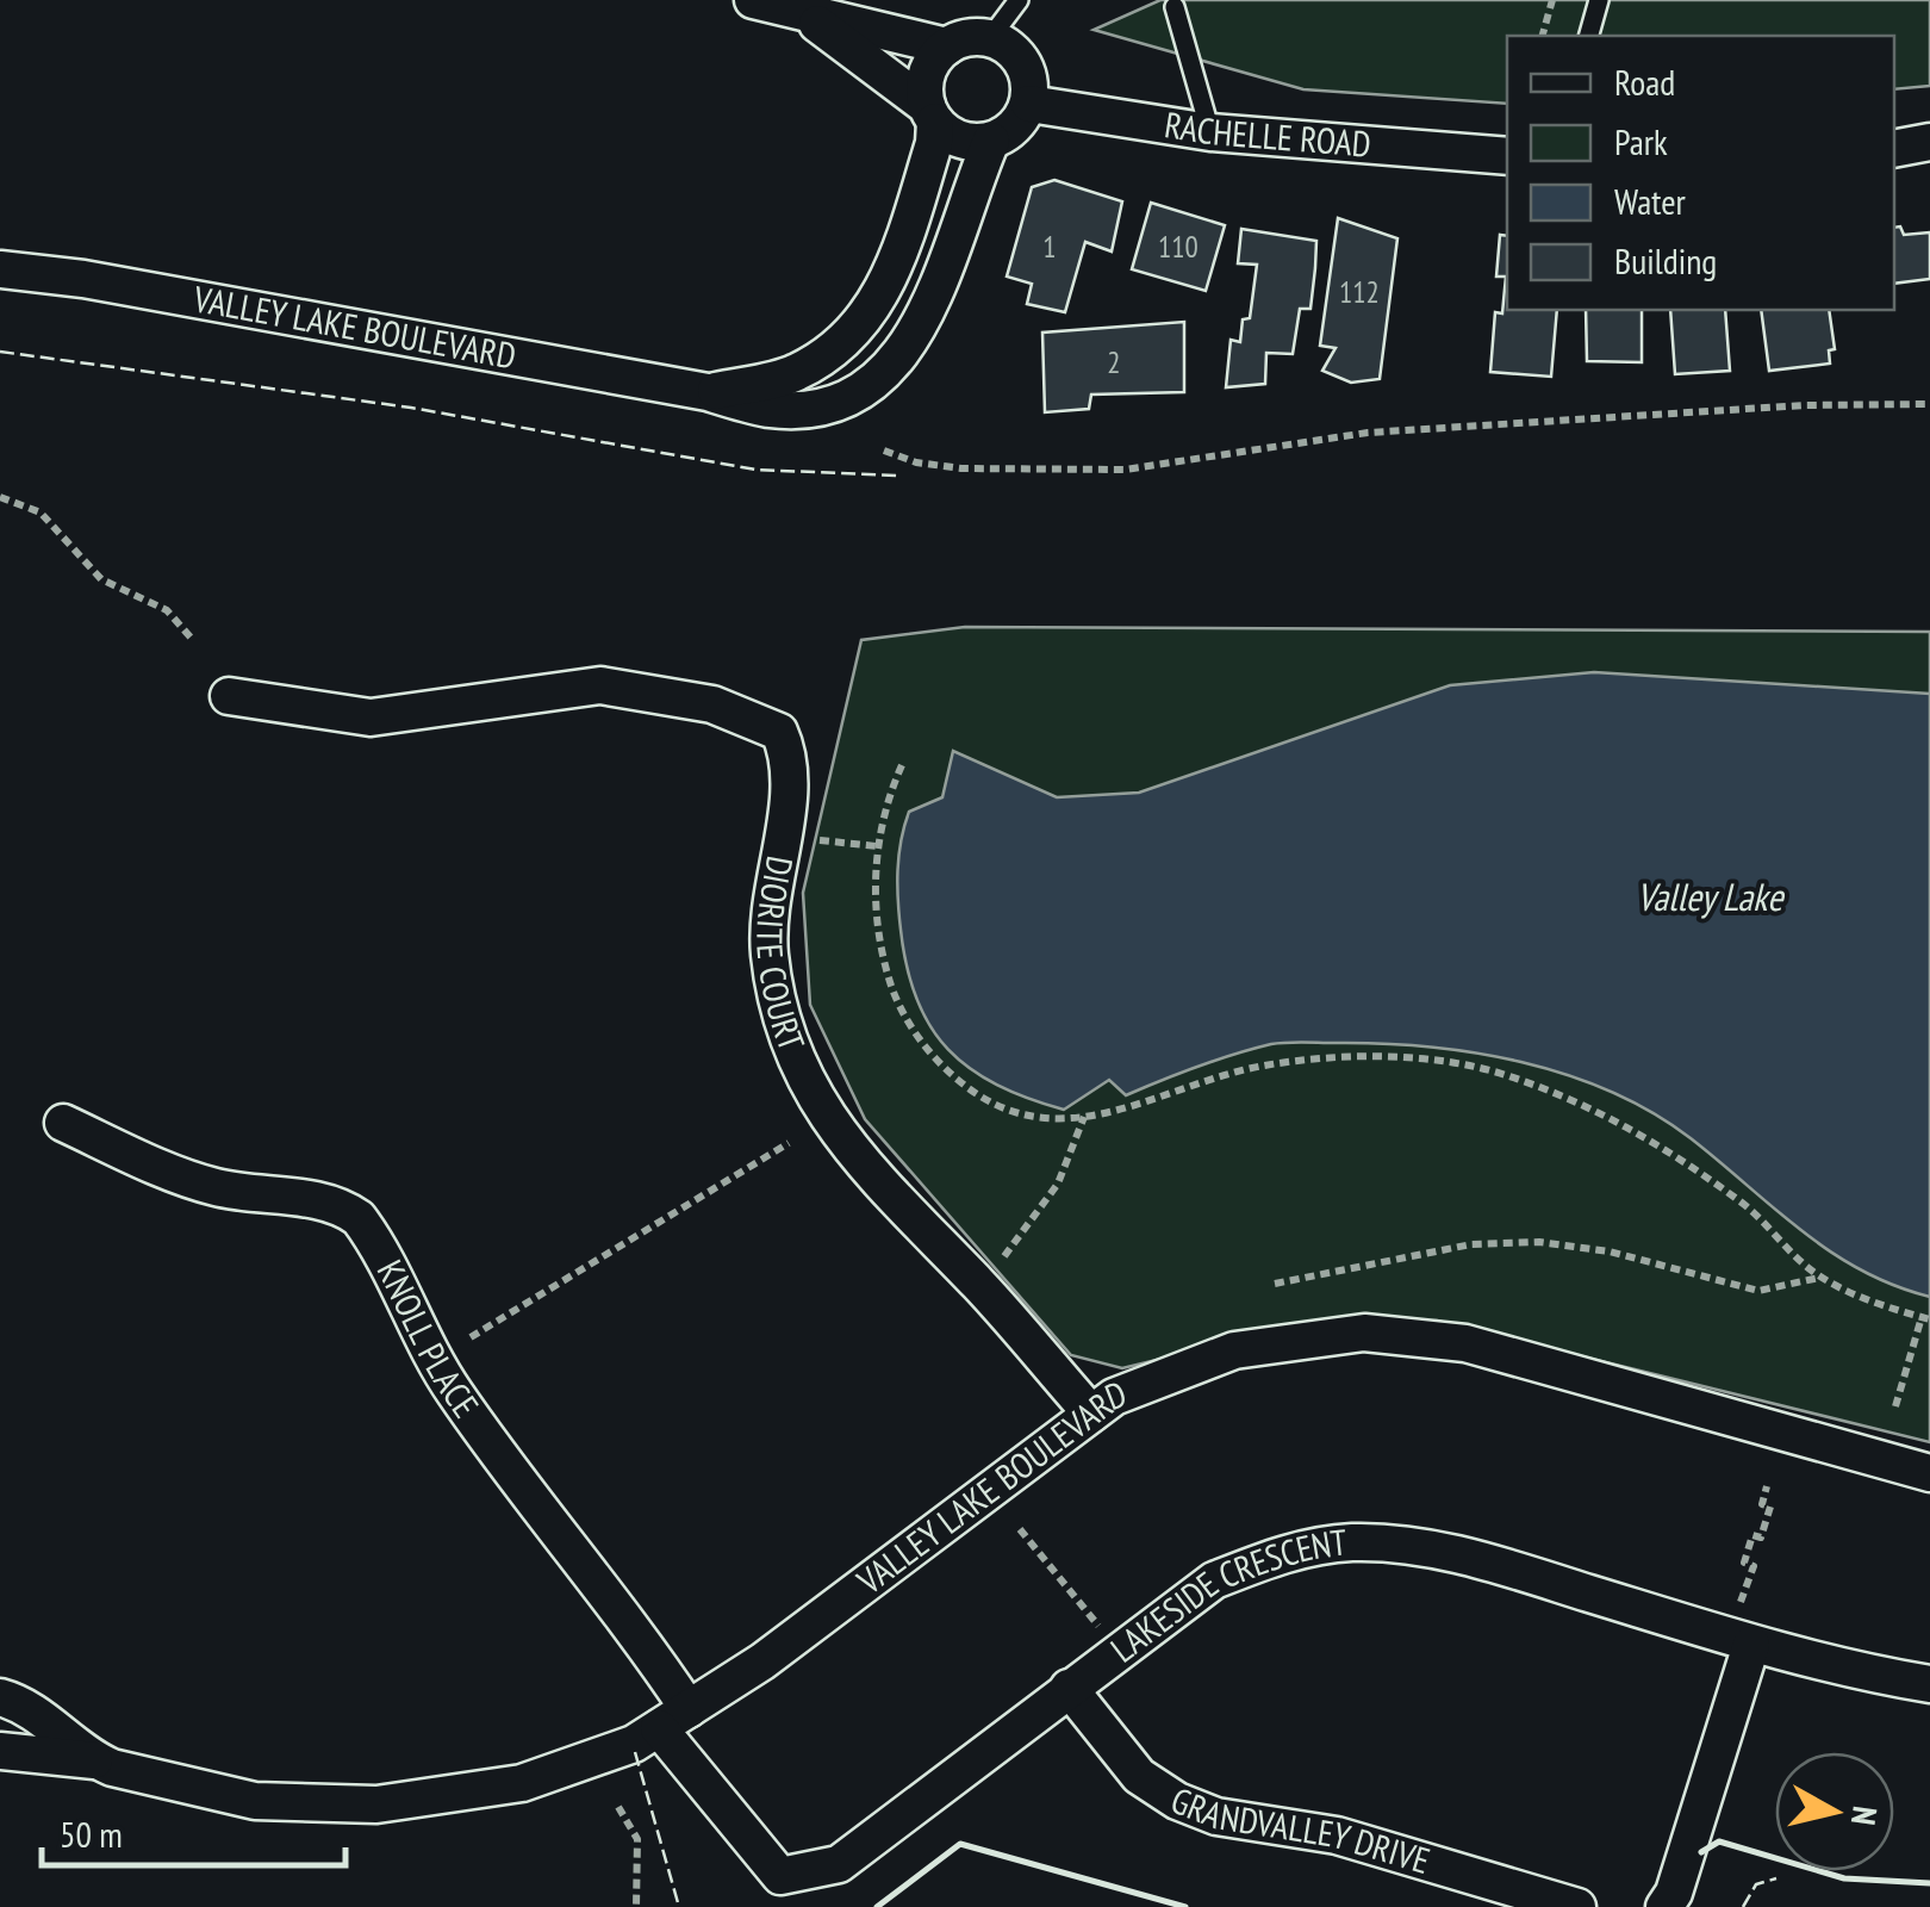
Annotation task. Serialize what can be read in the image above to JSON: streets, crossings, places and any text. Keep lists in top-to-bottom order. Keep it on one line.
{"streets":{"street":["RACHELLE ROAD","VALLEY LAKE BOULEVARD","DIORITE COURT","KNOLL PLACE","LAKESIDE CRESCENT","GRANDVALLEY DRIVE"]},"crossings":[["RACHELLE ROAD","VALLEY LAKE BOULEVARD"],["VALLEY LAKE BOULEVARD","DIORITE COURT"],["VALLEY LAKE BOULEVARD","KNOLL PLACE"],["VALLEY LAKE BOULEVARD","LAKESIDE CRESCENT"],["KNOLL PLACE","LAKESIDE CRESCENT"],["LAKESIDE CRESCENT","GRANDVALLEY DRIVE"]],"water":["Valley Lake"],"house_numbers":["1","110","112","2"],"legend":["Road","Park","Water","Building"],"scale_bar":"50 m","north":"right"}
